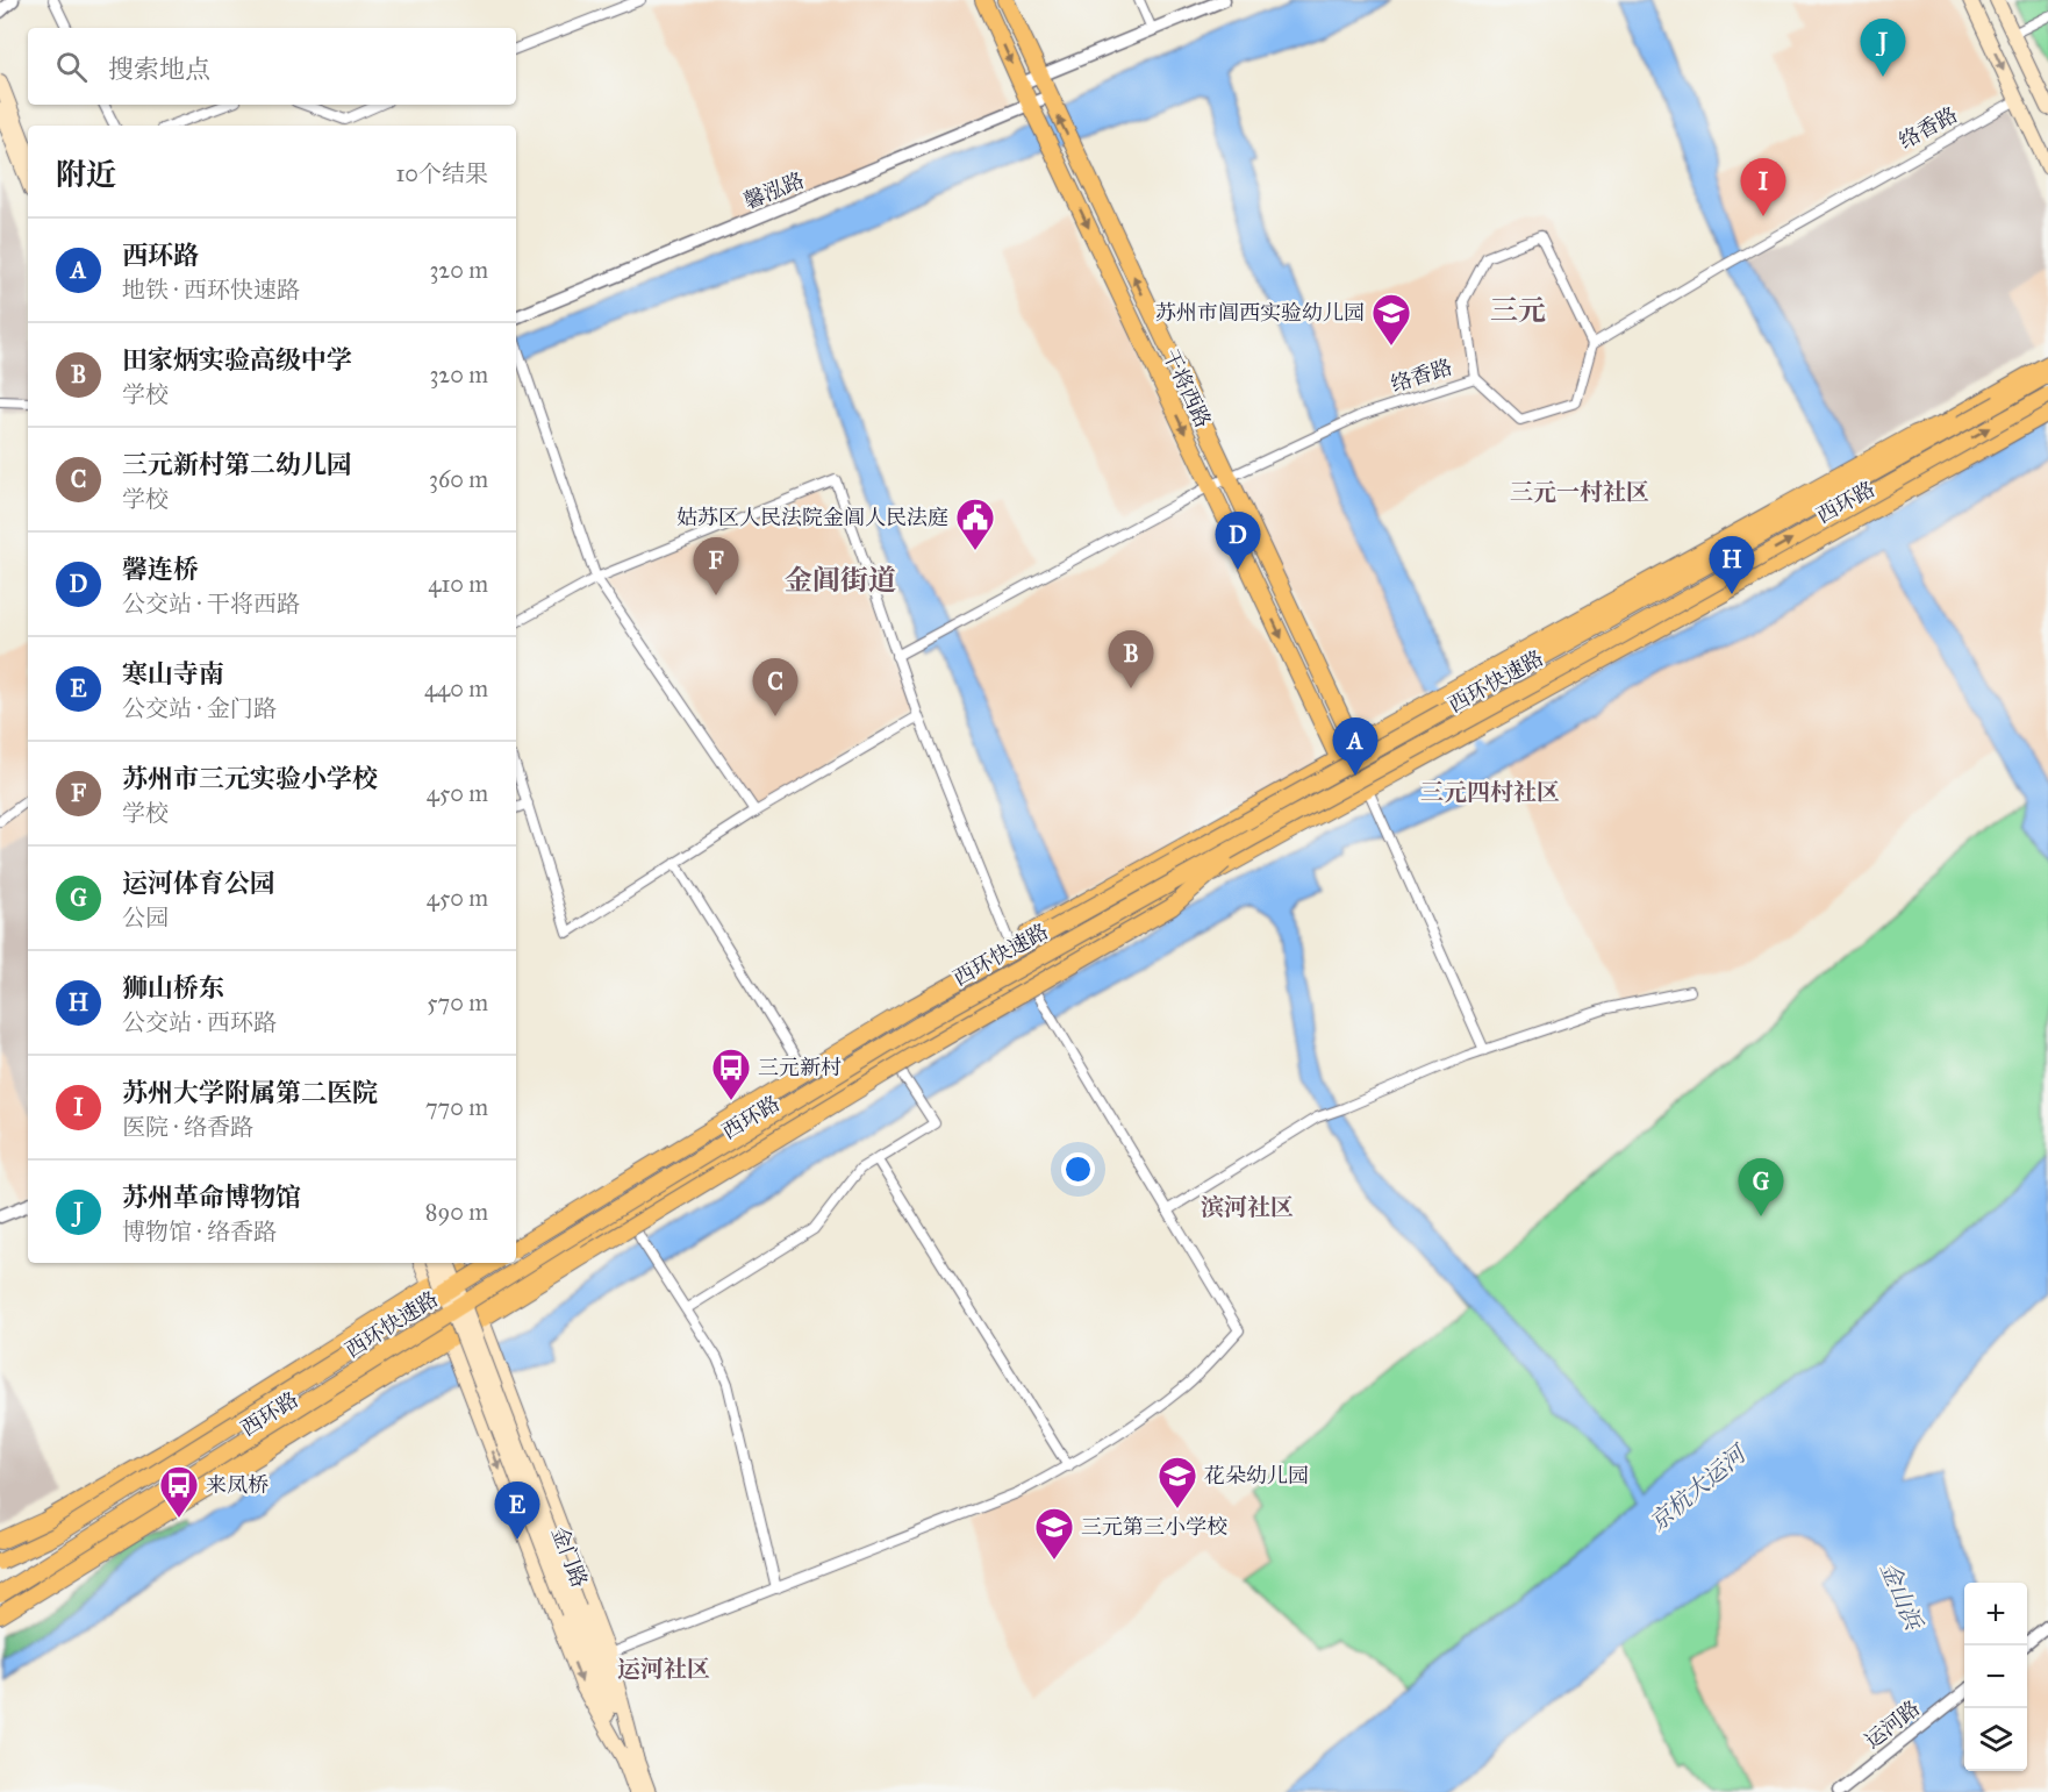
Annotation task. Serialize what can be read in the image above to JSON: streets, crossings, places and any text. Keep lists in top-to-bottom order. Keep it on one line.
{"streets":{"main road":["干将西路","西环路","西环快速路","金门路"],"street":["络香路","馨泓路","运河路"]},"crossings":[["络香路","干将西路"],["馨泓路","干将西路"],["干将西路","西环路"],["西环路","西环快速路"]],"districts":["三元","三元一村社区","金阊街道","三元四村社区","滨河社区","运河社区"],"water":["京杭大运河","金山浜"],"places":{"school or university":["苏州市阊西实验幼儿园","花朵幼儿园","三元第三小学校"],"public building":["姑苏区人民法院金阊人民法庭"],"bus stop":["三元新村","来凤桥"]},"page":{"pins":["J","I","D","H","F","B","C","A","G","E"],"search":"搜索地点","heading":["附近","10个结果"],"list":[{"mark":"A","name":"西环路","note":"地铁 · 西环快速路","value":"320 m"},{"mark":"B","name":"田家炳实验高级中学","note":"学校","value":"320 m"},{"mark":"C","name":"三元新村第二幼儿园","note":"学校","value":"360 m"},{"mark":"D","name":"馨连桥","note":"公交站 · 干将西路","value":"410 m"},{"mark":"E","name":"寒山寺南","note":"公交站 · 金门路","value":"440 m"},{"mark":"F","name":"苏州市三元实验小学校","note":"学校","value":"450 m"},{"mark":"G","name":"运河体育公园","note":"公园","value":"450 m"},{"mark":"H","name":"狮山桥东","note":"公交站 · 西环路","value":"570 m"},{"mark":"I","name":"苏州大学附属第二医院","note":"医院 · 络香路","value":"770 m"},{"mark":"J","name":"苏州革命博物馆","note":"博物馆 · 络香路","value":"890 m"}],"map_buttons":["+","−"]}}
